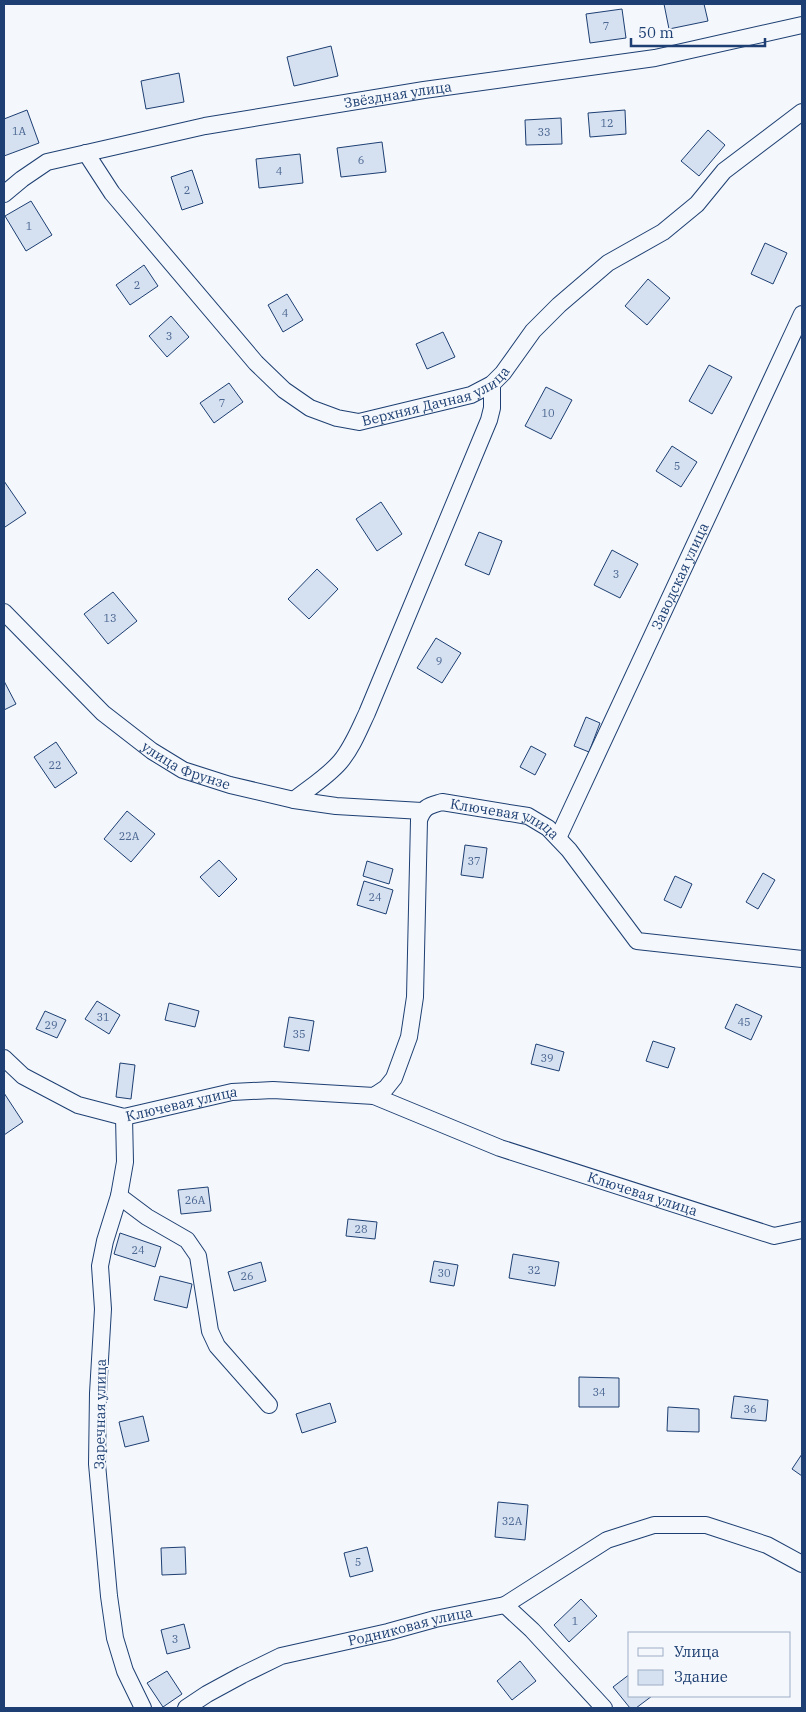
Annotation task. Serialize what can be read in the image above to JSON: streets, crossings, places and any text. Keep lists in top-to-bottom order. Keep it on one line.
{"streets":{"street":["Звёздная улица","Верхняя Дачная улица","Заводская улица","улица Фрунзе","Ключевая улица","Заречная улица","Родниковая улица"]},"crossings":[["Звёздная улица","Верхняя Дачная улица"],["Заводская улица","Ключевая улица"],["улица Фрунзе","Ключевая улица"],["Ключевая улица","Заречная улица"]],"house_numbers":["7","12","1А","33","6","4","2","1","2","4","3","7","10","5","3","13","9","22","22А","37","24","31","45","29","35","39","26А","28","24","32","30","26","34","36","32А","5","1","3"],"legend":["Улица","Здание"],"scale_bar":"50 m"}
